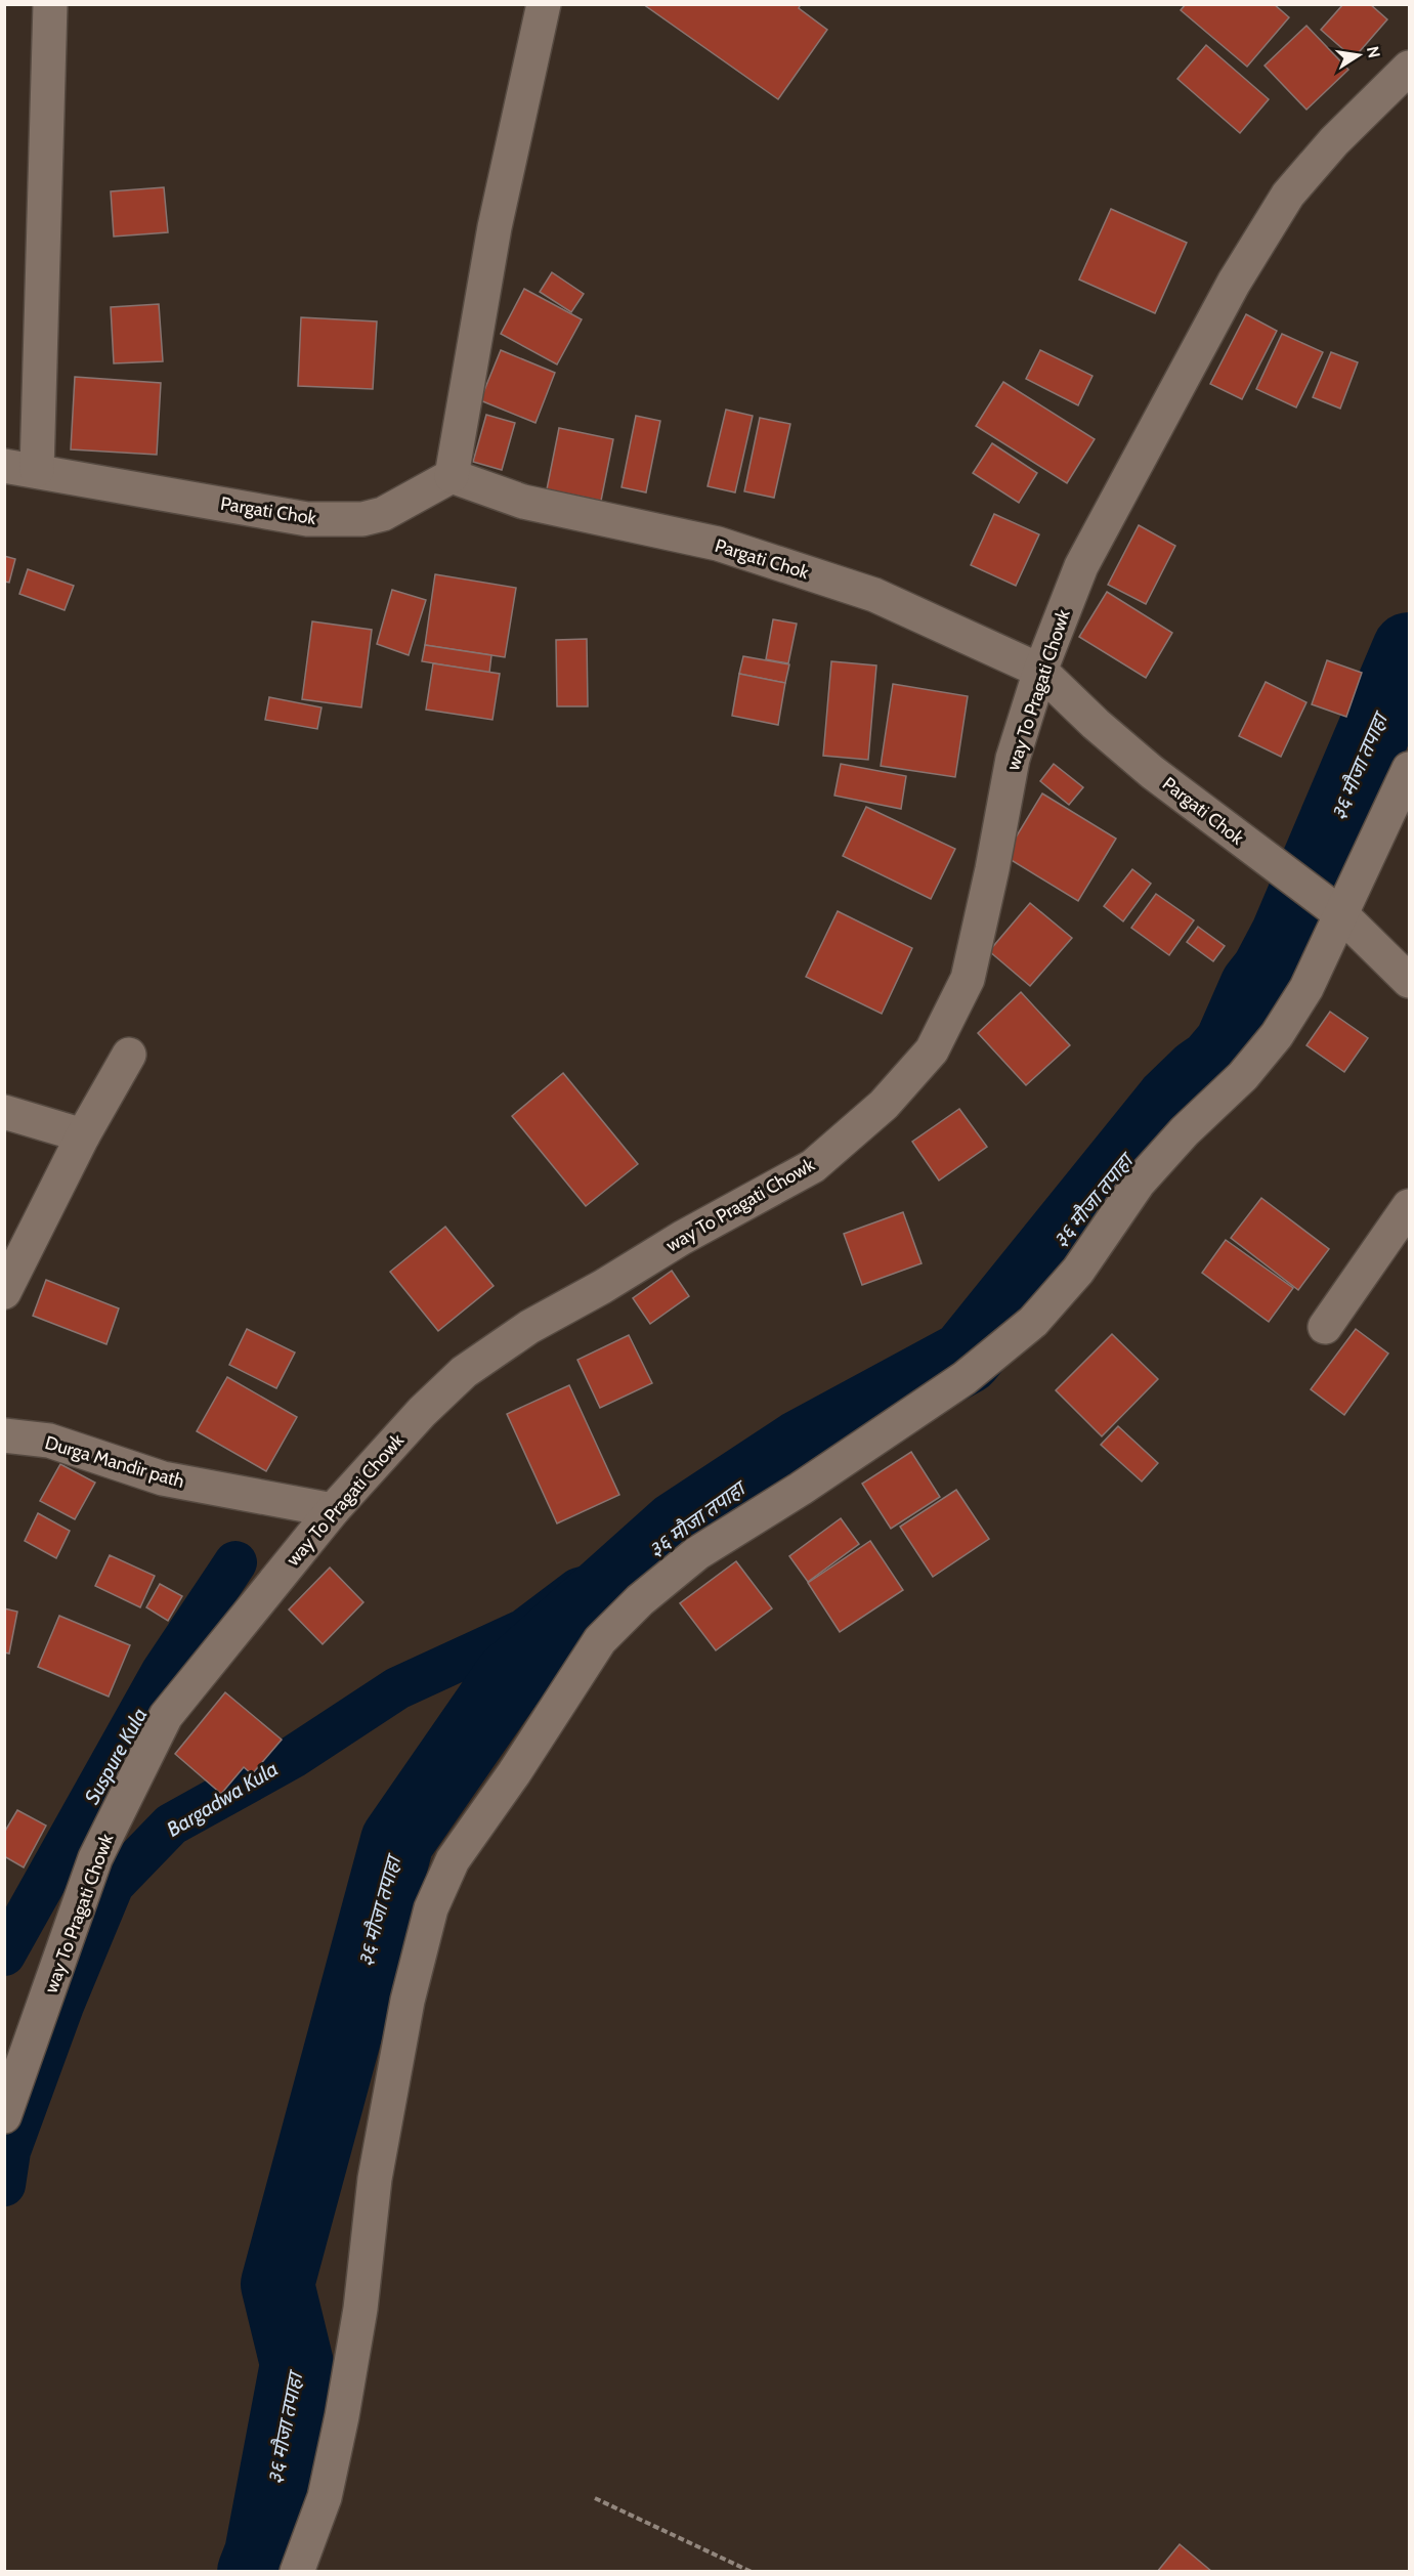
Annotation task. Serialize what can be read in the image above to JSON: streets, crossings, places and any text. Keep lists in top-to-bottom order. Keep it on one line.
{"streets":{"street":["Pargati Chok","way To Pragati Chowk","Durga Mandir path"]},"crossings":[["Pargati Chok","way To Pragati Chowk"],["way To Pragati Chowk","Durga Mandir path"]],"water":["३६ मौजा तपाहा","Suspure Kula","Bargadwa Kula"],"north":"right"}
